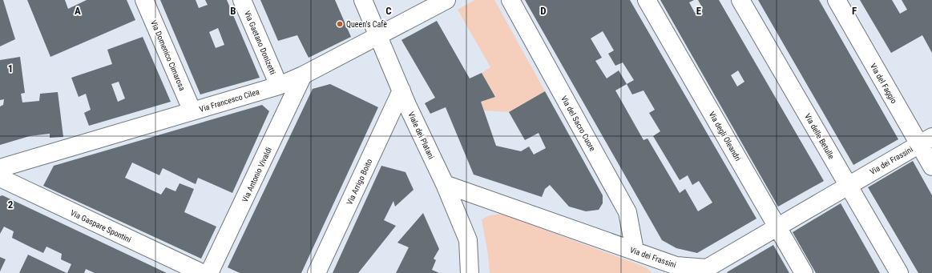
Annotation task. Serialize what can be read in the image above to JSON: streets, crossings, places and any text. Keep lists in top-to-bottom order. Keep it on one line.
{"streets":{"street":["Via Gaetano Donizetti","Via Domenico Cimarosa","Via del Faggio","Via Francesco Cilea","Via del Sacro Cuore","Viale dei Platani","Via degli Oleandri","Via delle Betulle","Via dei Frassini","Via Antonio Vivaldi","Via Arrigo Boito","Via Gaspare Spontini"]},"crossings":[["Via Gaetano Donizetti","Via Francesco Cilea"],["Via Domenico Cimarosa","Via Francesco Cilea"],["Via del Faggio","Via dei Frassini"],["Via Francesco Cilea","Viale dei Platani"],["Via Francesco Cilea","Via Antonio Vivaldi"],["Via del Sacro Cuore","Via dei Frassini"],["Viale dei Platani","Via dei Frassini"],["Viale dei Platani","Via Arrigo Boito"],["Via degli Oleandri","Via dei Frassini"],["Via delle Betulle","Via dei Frassini"]],"places":["Queen's Cafè"],"grid":{"columns":["A","B","C","D","E","F"],"rows":["1","2"]}}
